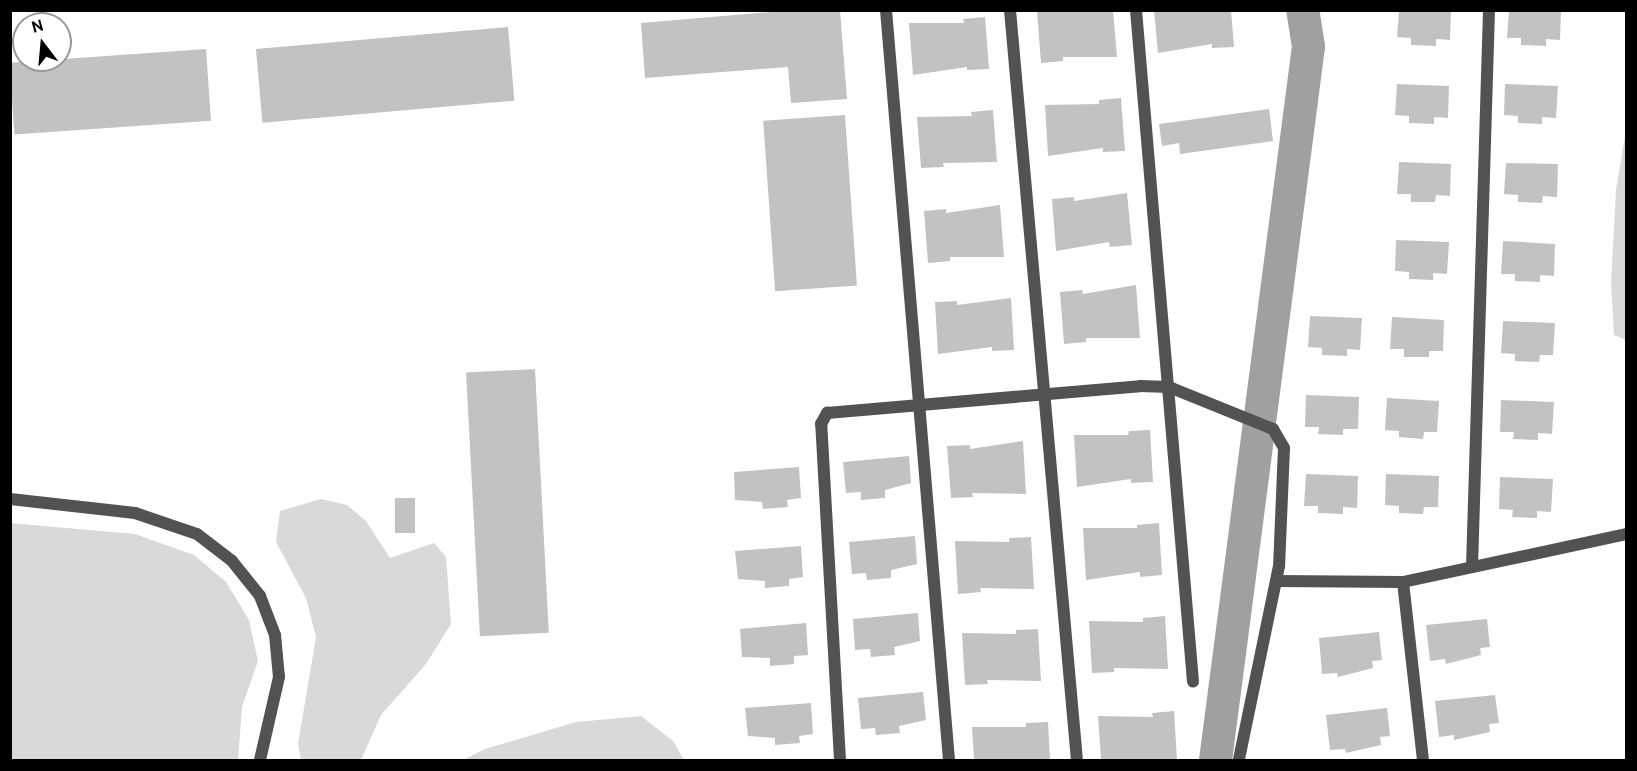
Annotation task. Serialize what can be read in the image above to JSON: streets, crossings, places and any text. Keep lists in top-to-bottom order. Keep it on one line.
{"north":"top"}
